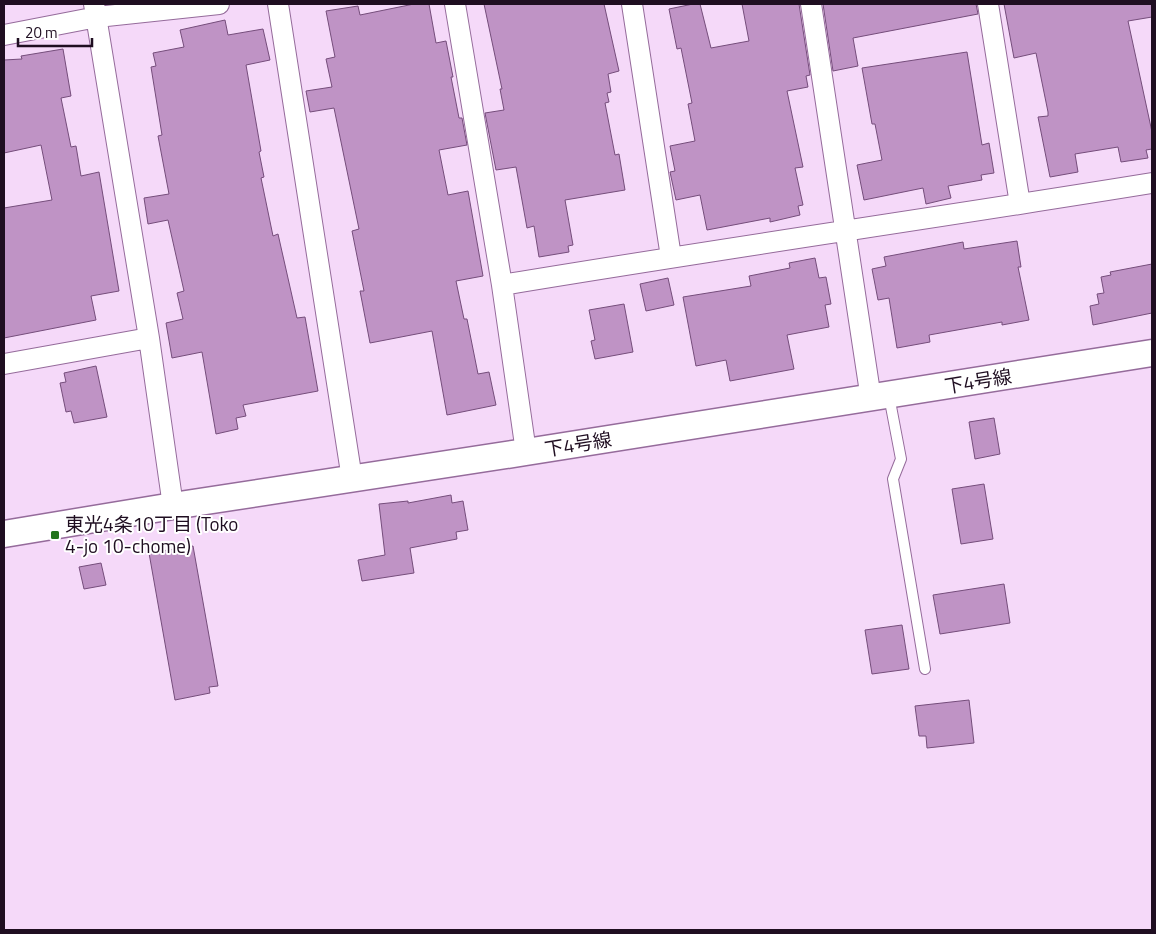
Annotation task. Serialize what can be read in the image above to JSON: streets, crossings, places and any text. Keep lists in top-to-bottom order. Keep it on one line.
{"streets":{"street":["下4号線"]},"places":{"transit":["東光4条10丁目 (Toko 4-jo 10-chome)"]},"scale_bar":"20 m"}
